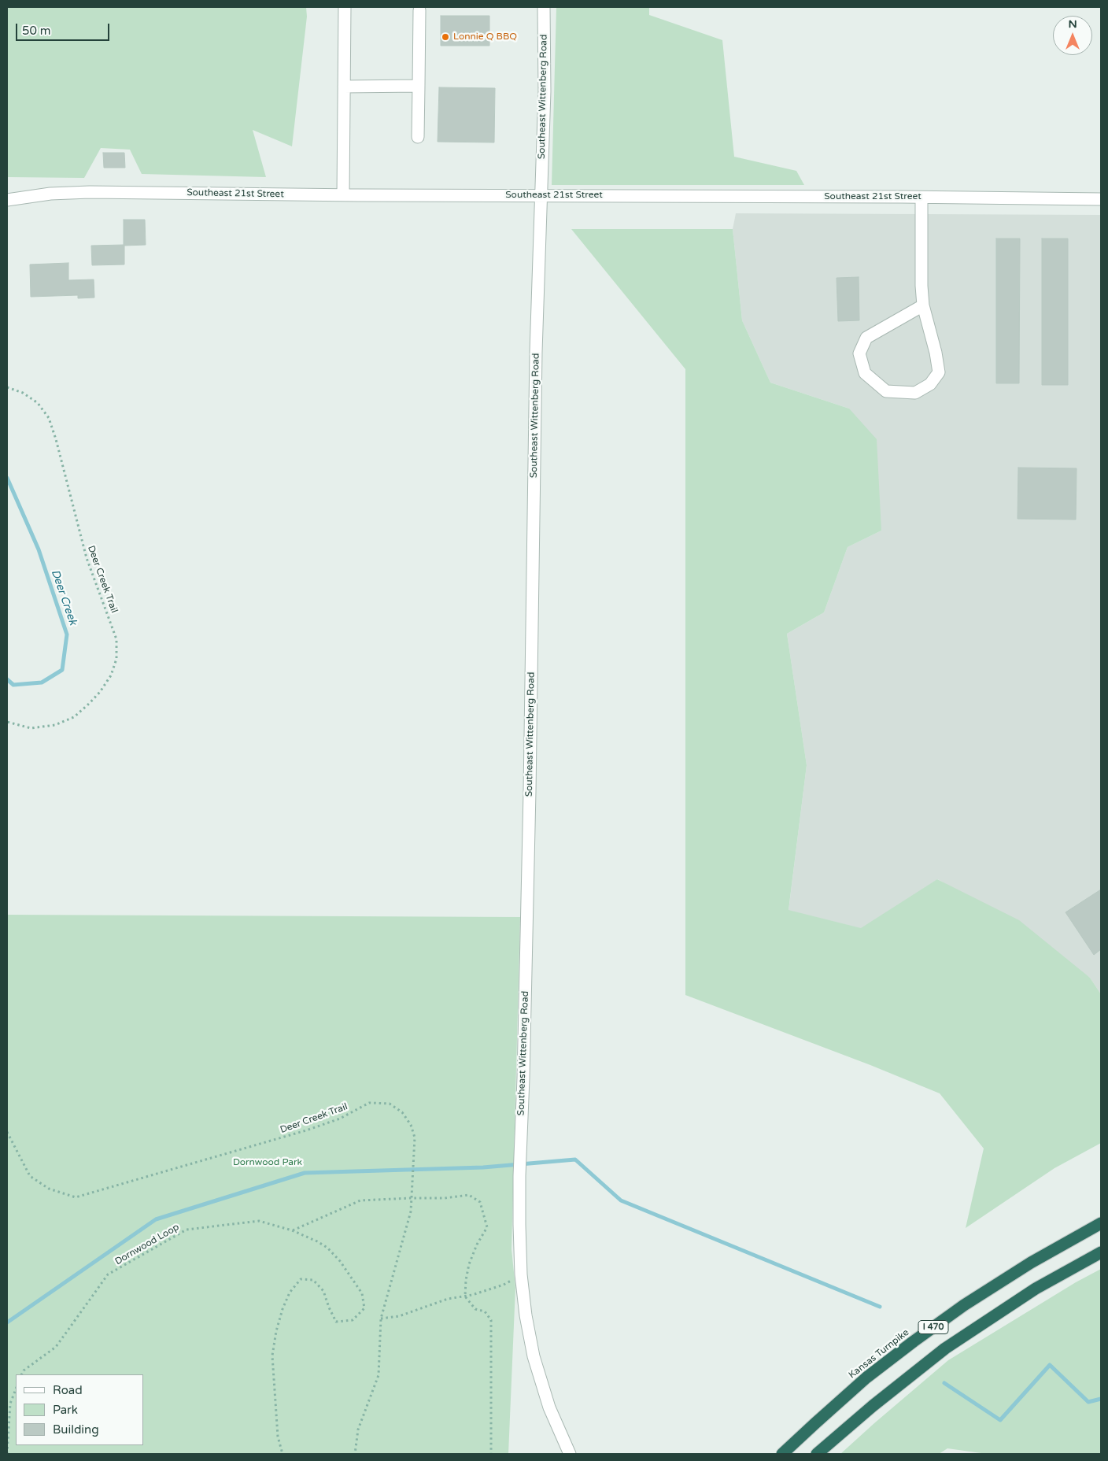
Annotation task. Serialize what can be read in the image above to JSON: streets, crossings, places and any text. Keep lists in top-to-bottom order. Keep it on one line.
{"streets":{"highway":["I 470","Kansas Turnpike"],"street":["Southeast Wittenberg Road","Southeast 21st Street"],"path":["Deer Creek Trail","Dornwood Loop"]},"crossings":[["Southeast Wittenberg Road","Southeast 21st Street"]],"water":["Deer Creek"],"parks":["Dornwood Park"],"places":["Lonnie Q BBQ"],"legend":["Road","Park","Building"],"scale_bar":"50 m","north":"top"}
